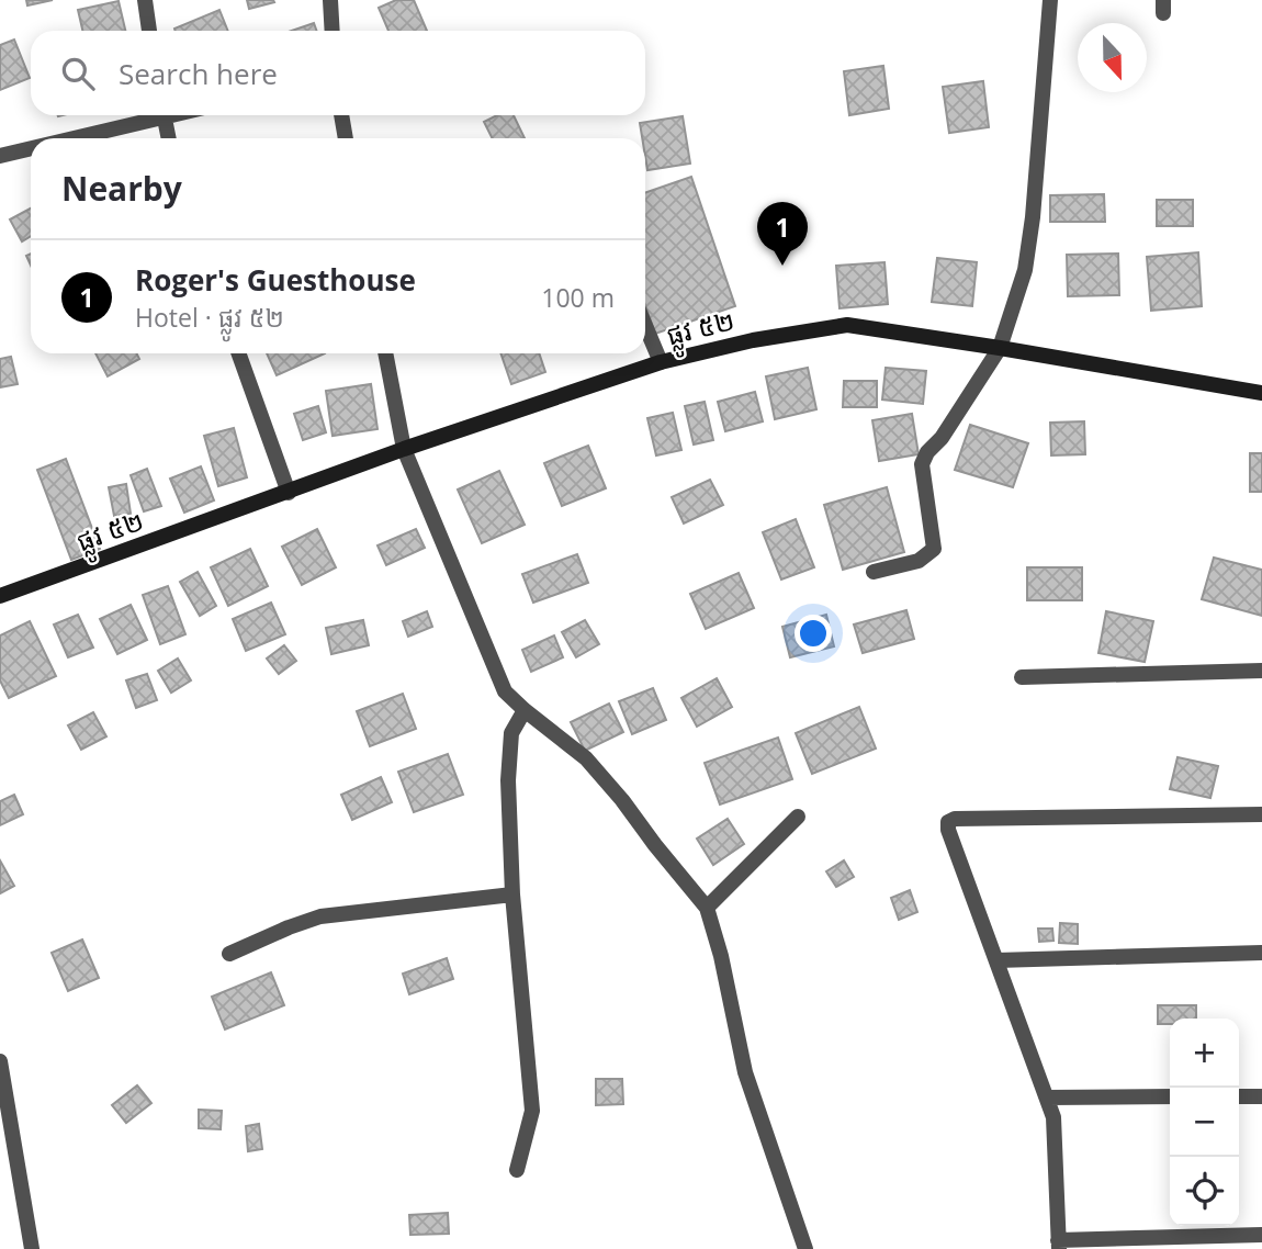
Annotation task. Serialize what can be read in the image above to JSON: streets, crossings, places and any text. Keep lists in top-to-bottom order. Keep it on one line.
{"streets":{"street":["ផ្លូវ ៥២"]},"north":"bottom","page":{"search":"Search here","heading":"Nearby","pins":"1","list":[{"mark":"1","name":"Roger's Guesthouse","note":"Hotel · ផ្លូវ ៥២","value":"100 m"}],"map_buttons":["+","−"]}}
